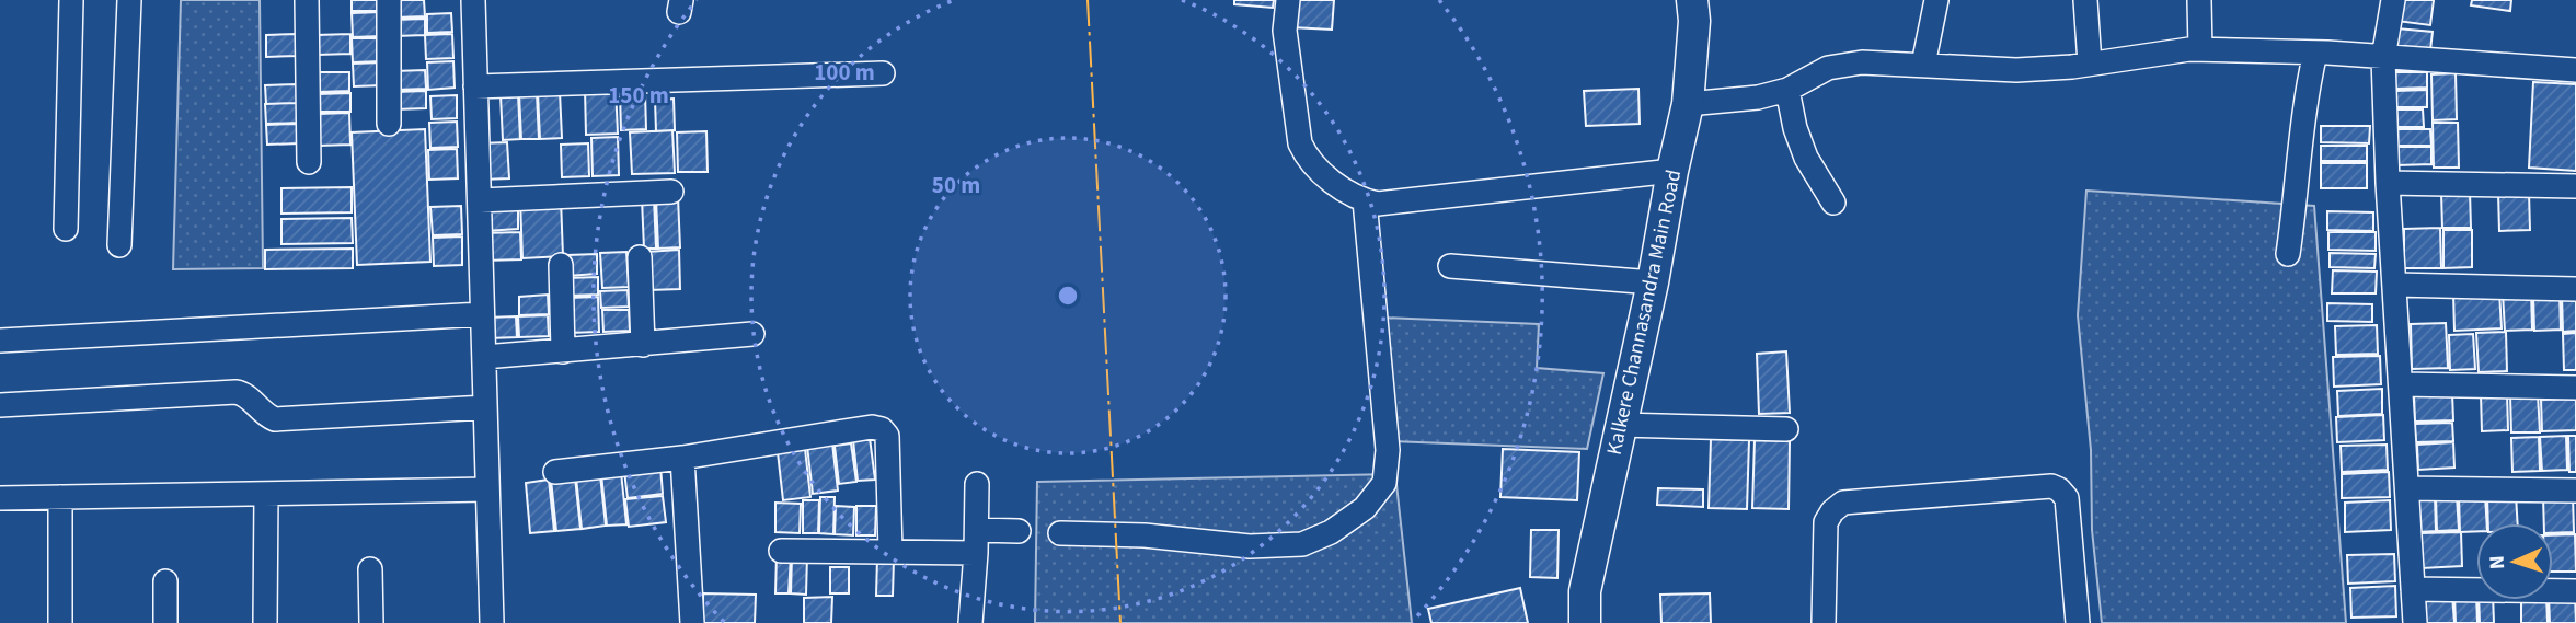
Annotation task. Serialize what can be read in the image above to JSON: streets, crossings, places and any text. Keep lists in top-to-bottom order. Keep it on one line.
{"streets":{"main road":["Kalkere Channasandra Main Road"]},"north":"left","rings":["100 m","150 m","50 m"]}
